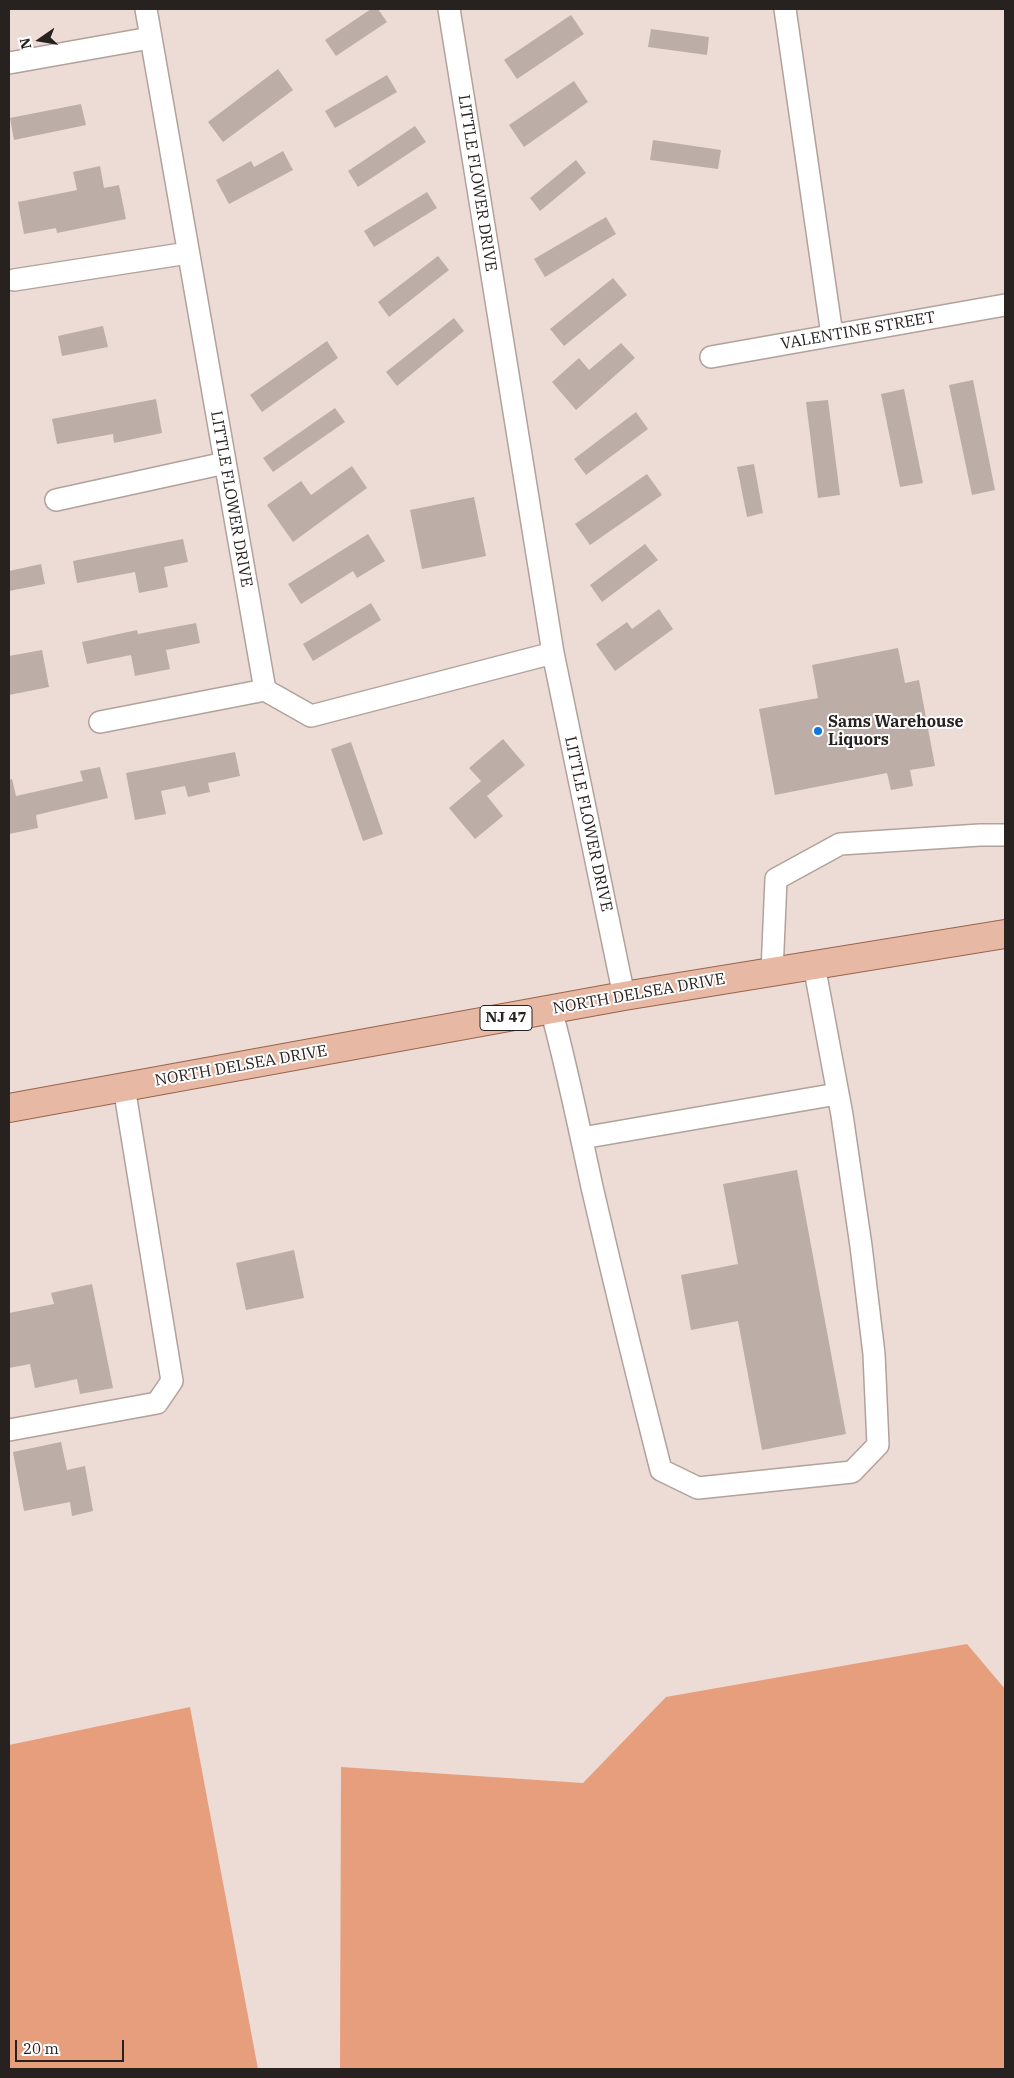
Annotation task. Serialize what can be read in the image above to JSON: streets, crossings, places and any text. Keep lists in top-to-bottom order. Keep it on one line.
{"streets":{"main road":["NORTH DELSEA DRIVE","NJ 47"],"lane":["LITTLE FLOWER DRIVE","VALENTINE STREET"]},"crossings":[["LITTLE FLOWER DRIVE","NORTH DELSEA DRIVE"]],"places":["Sams Warehouse Liquors"],"scale_bar":"20 m","north":"left"}
